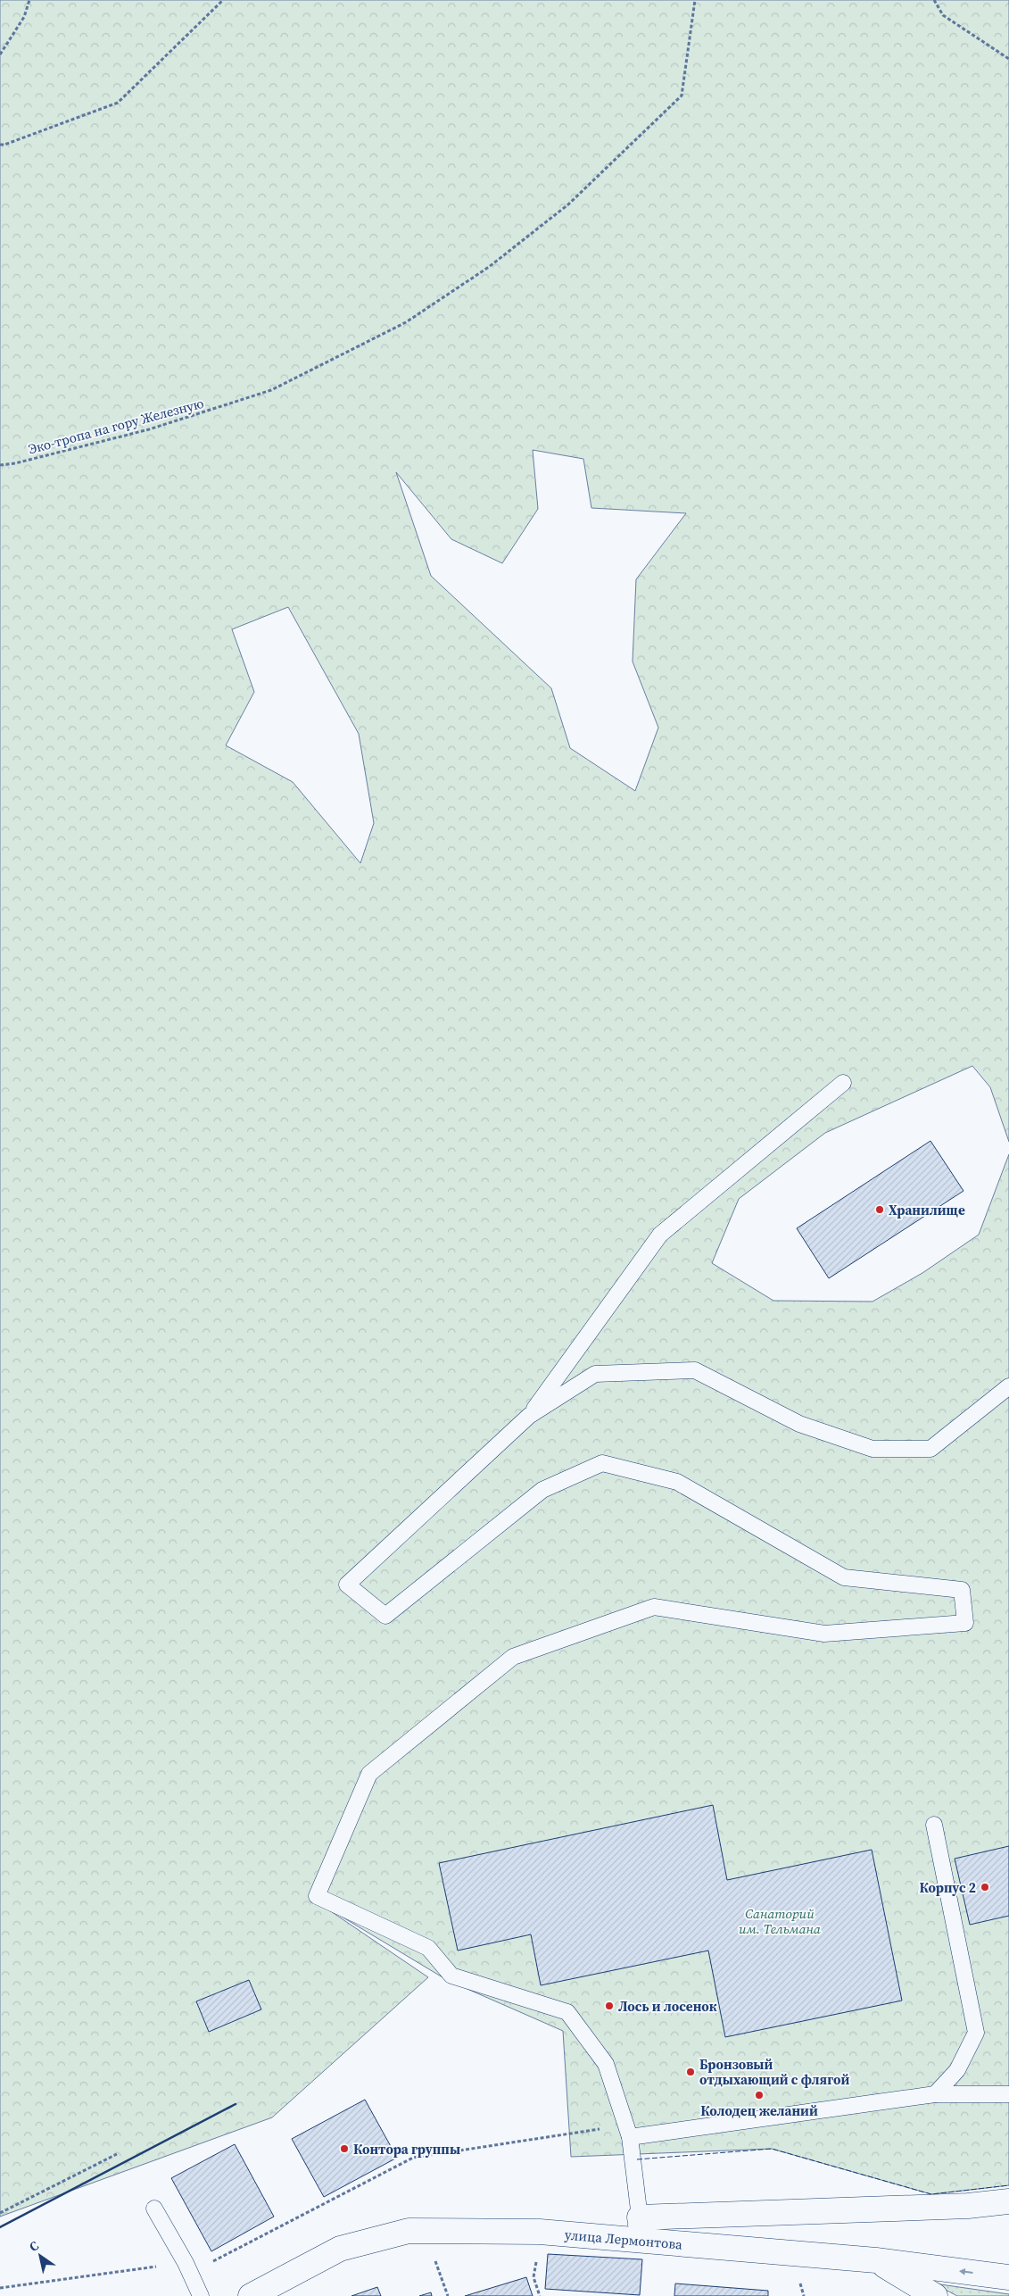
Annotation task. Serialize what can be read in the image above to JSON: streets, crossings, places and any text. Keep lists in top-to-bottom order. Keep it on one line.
{"streets":{"street":["улица Лермонтова"],"path":["Эко-тропа на гору Железную"]},"parks":["Санаторий им. Тельмана"],"places":["Хранилище","Корпус 2","Лось и лосенок","Бронзовый отдыхающий с флягой","Колодец желаний","Контора группы"],"north":"top left"}
